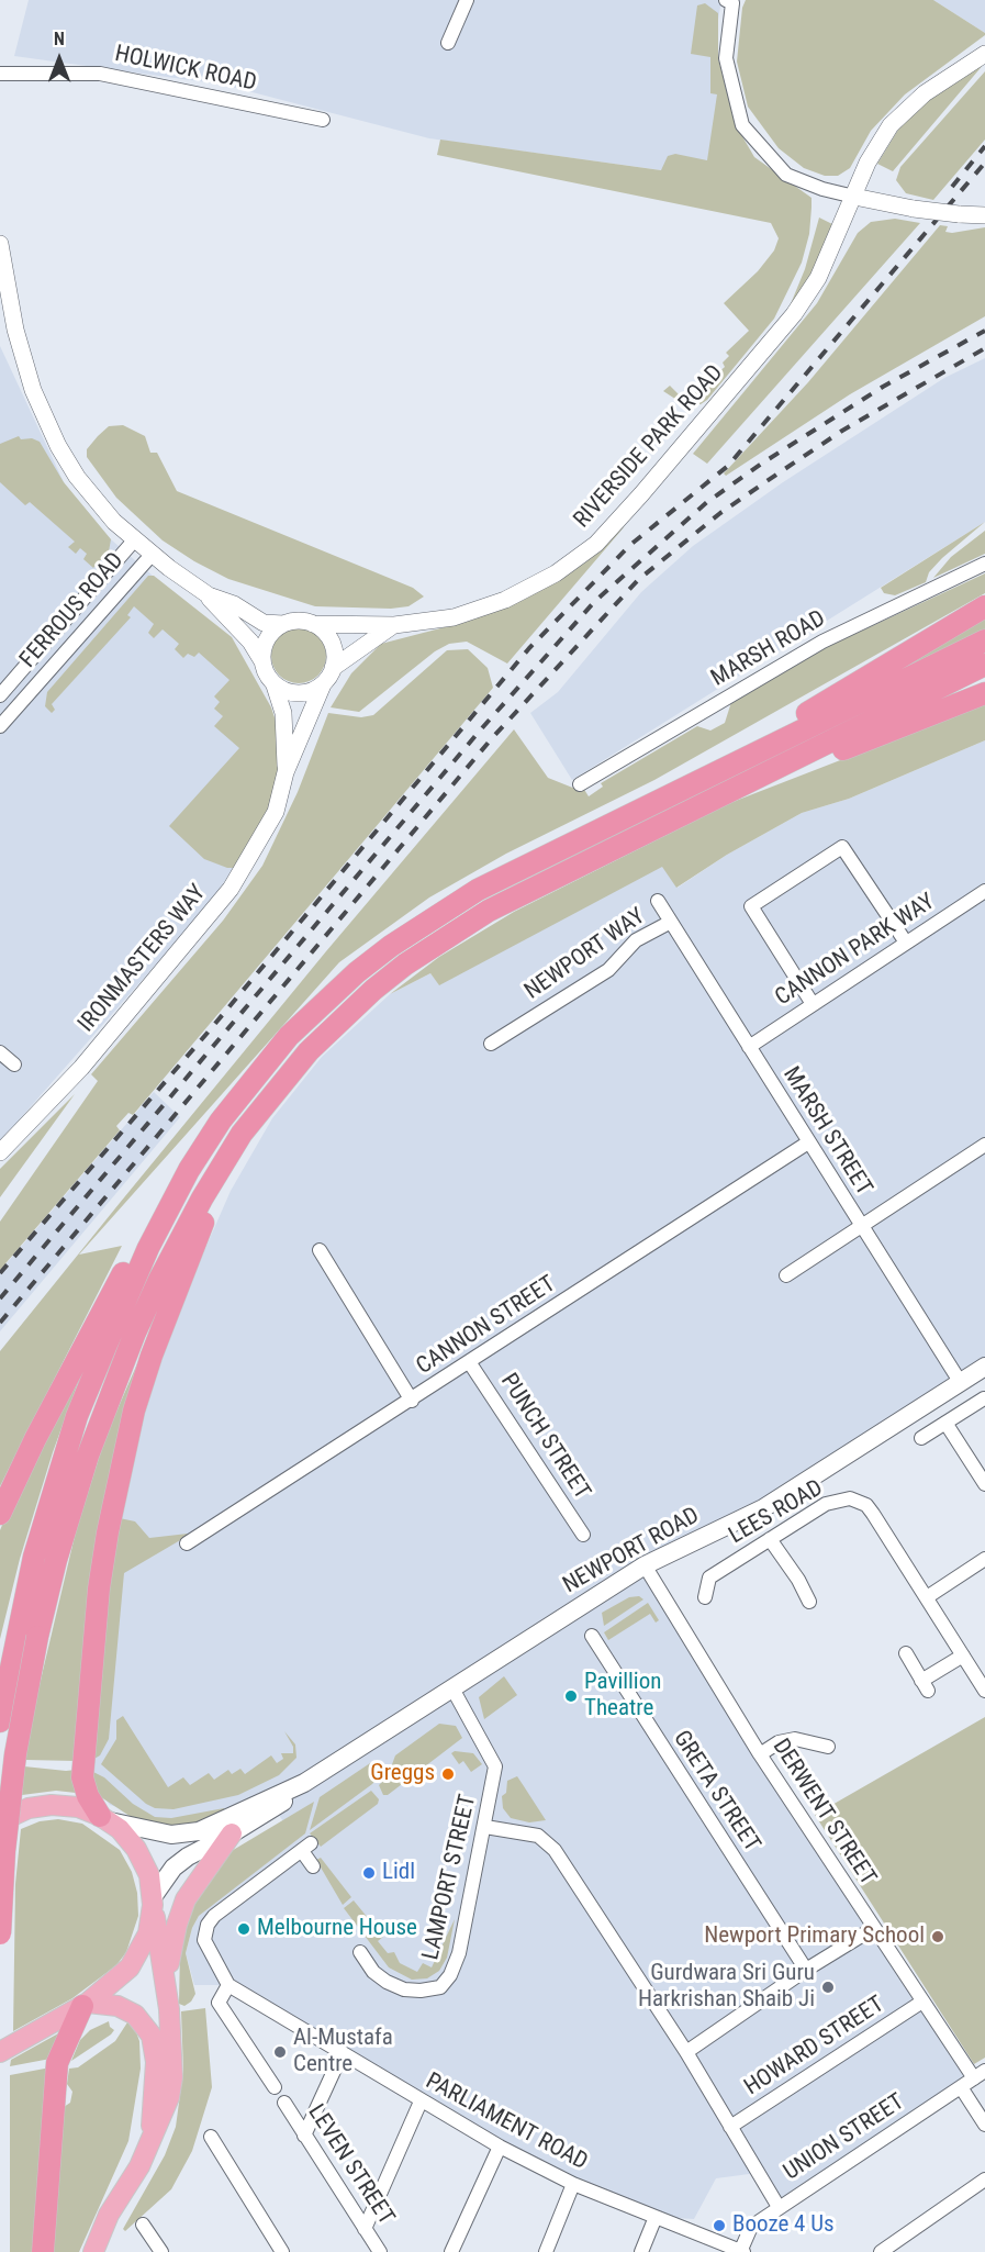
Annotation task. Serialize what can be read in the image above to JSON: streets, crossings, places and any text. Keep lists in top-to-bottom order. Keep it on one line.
{"streets":{"main road":["NEWPORT ROAD"],"street":["HOLWICK ROAD","RIVERSIDE PARK ROAD","FERROUS ROAD","MARSH ROAD","CANNON PARK WAY","NEWPORT WAY","IRONMASTERS WAY","MARSH STREET","CANNON STREET","PUNCH STREET","LEES ROAD","GRETA STREET","DERWENT STREET","LAMPORT STREET","HOWARD STREET","PARLIAMENT ROAD","UNION STREET","LEVEN STREET"]},"crossings":[["CANNON PARK WAY","MARSH STREET"],["NEWPORT WAY","MARSH STREET"],["MARSH STREET","CANNON STREET"],["MARSH STREET","NEWPORT ROAD"],["CANNON STREET","PUNCH STREET"],["NEWPORT ROAD","DERWENT STREET"],["NEWPORT ROAD","LAMPORT STREET"],["DERWENT STREET","HOWARD STREET"],["DERWENT STREET","UNION STREET"],["PARLIAMENT ROAD","UNION STREET"]],"places":["Pavillion Theatre","Greggs","Lidl","Melbourne House","Newport Primary School","Gurdwara Sri Guru Harkrishan Shaib Ji","Al-Mustafa Centre","Booze 4 Us"],"north":"top"}
